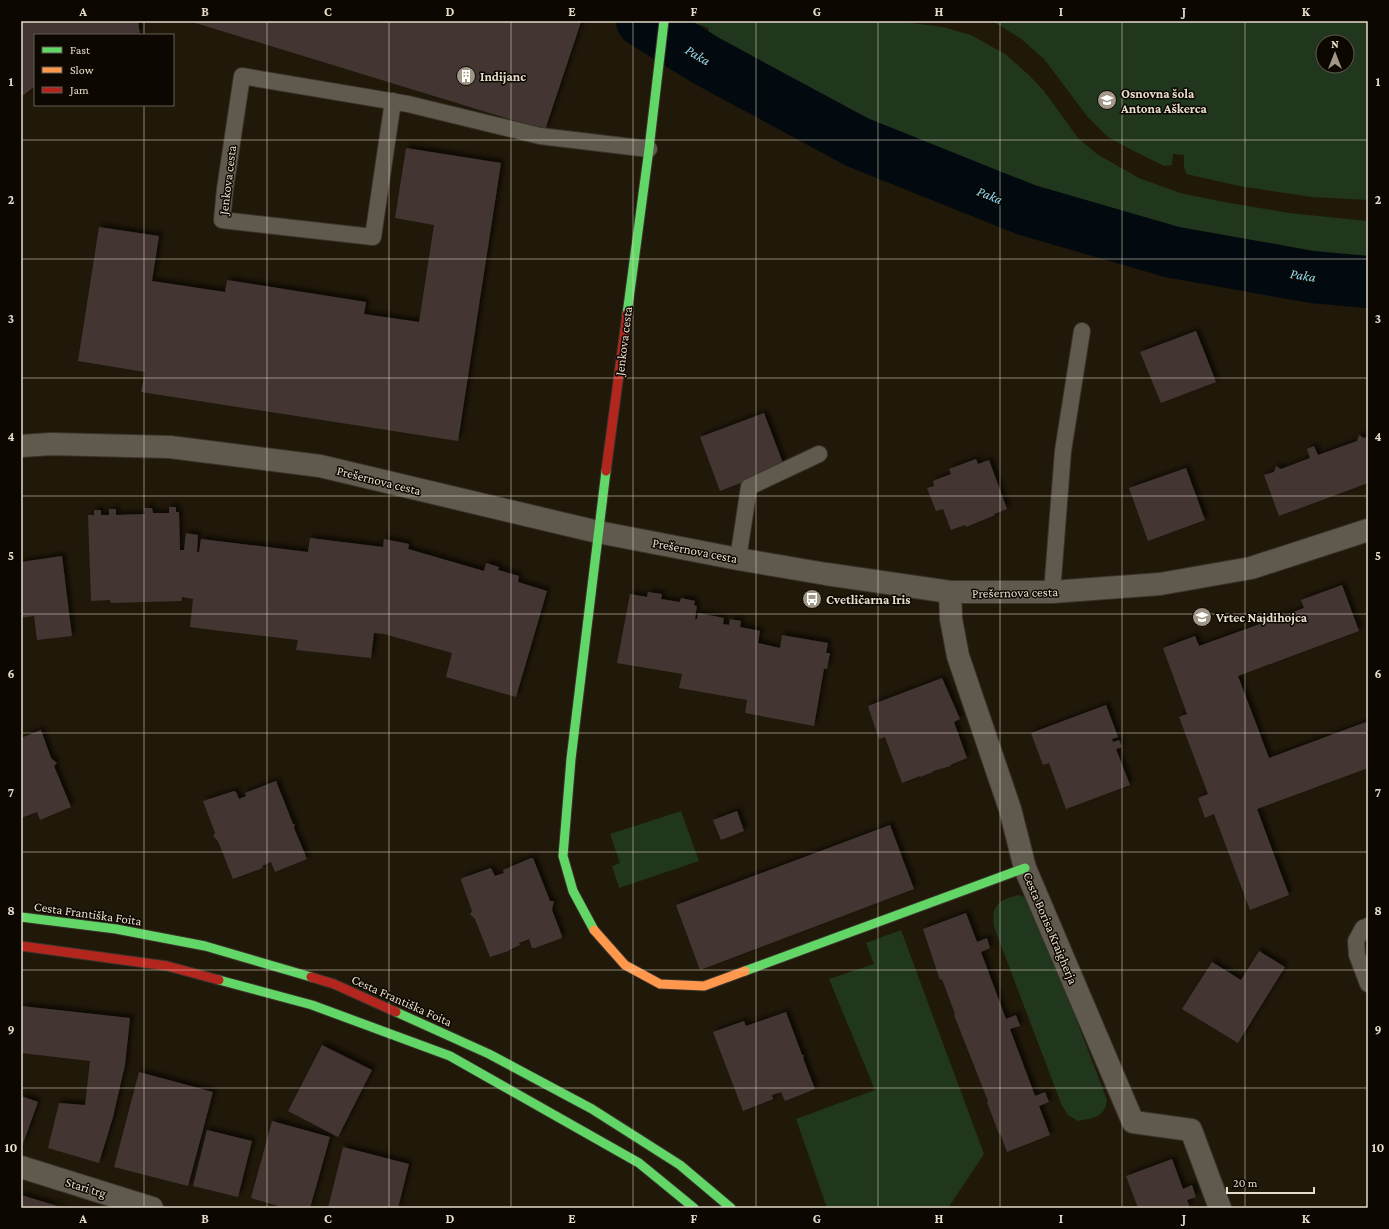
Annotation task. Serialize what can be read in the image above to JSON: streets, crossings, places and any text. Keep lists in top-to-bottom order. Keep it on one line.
{"streets":{"main road":["Jenkova cesta","Cesta Františka Foita"],"street":["Prešernova cesta","Cesta Borisa Kraigherja","Stari trg"]},"crossings":[["Jenkova cesta","Prešernova cesta"],["Jenkova cesta","Cesta Borisa Kraigherja"],["Prešernova cesta","Cesta Borisa Kraigherja"]],"water":["Paka"],"places":{"building":["Indijanc"],"school or university":["Osnovna šola Antona Aškerca","Vrtec Najdihojca"],"bus stop":["Cvetličarna Iris"]},"legend":["Fast","Slow","Jam"],"scale_bar":"20 m","north":"top","grid":{"columns":["A","B","C","D","E","F","G","H","I","J","K"],"rows":["1","2","3","4","5","6","7","8","9","10"]}}
